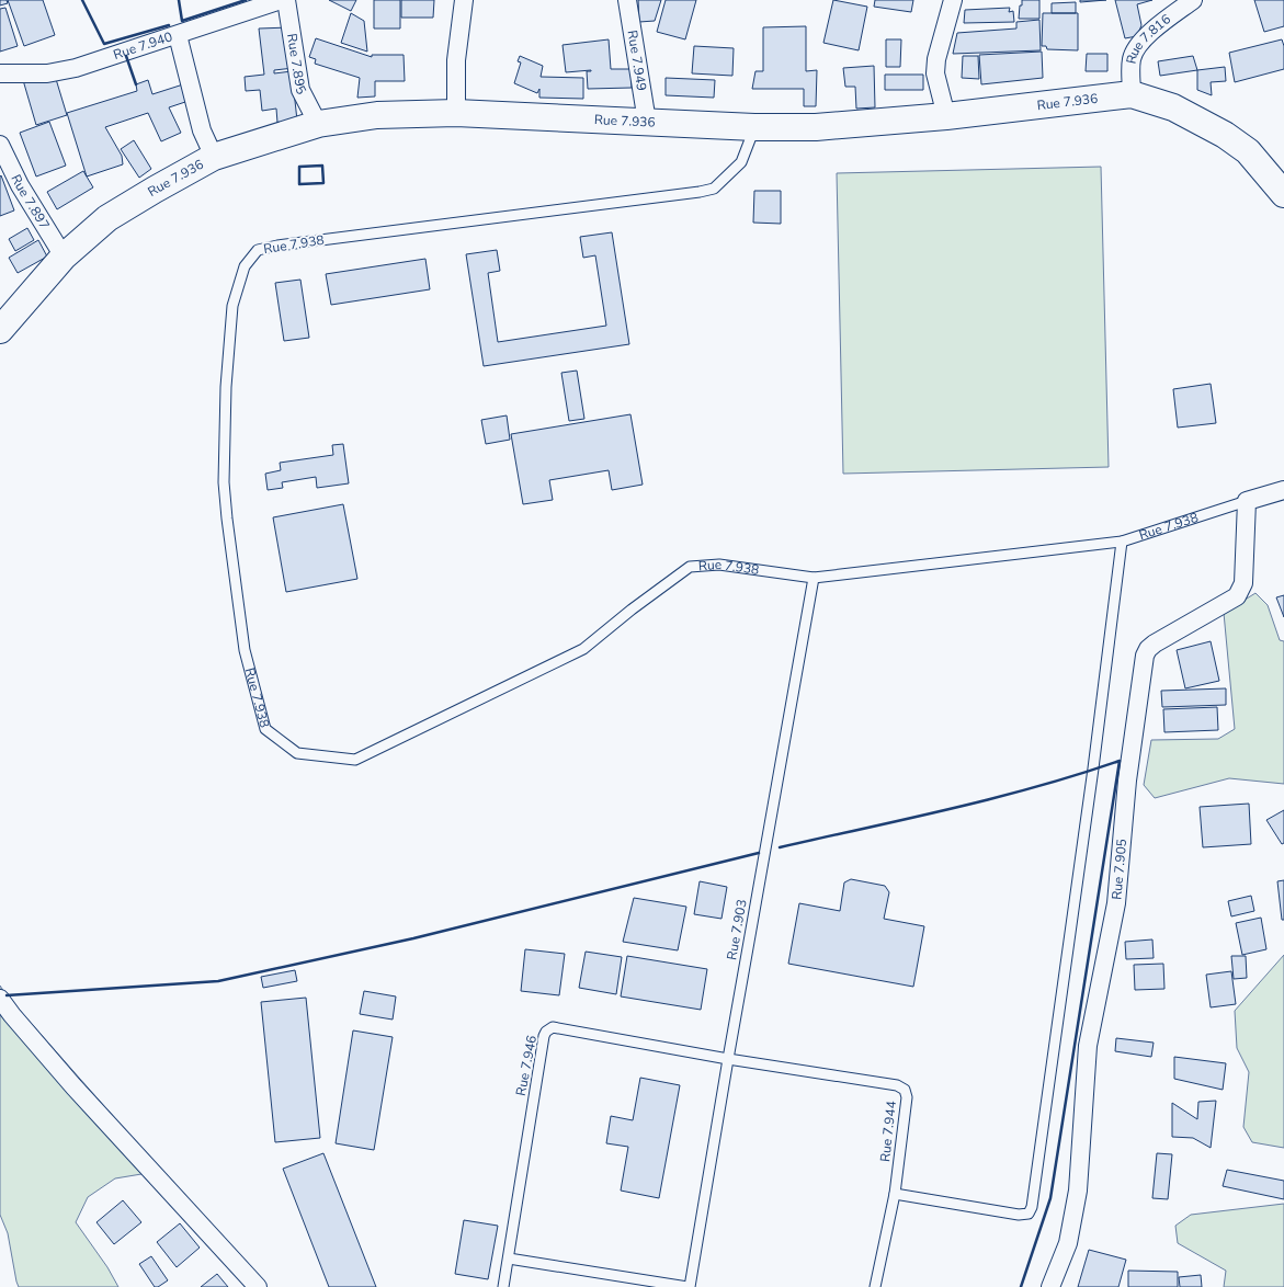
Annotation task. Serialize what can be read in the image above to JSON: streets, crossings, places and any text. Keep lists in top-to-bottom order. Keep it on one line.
{"streets":{"street":["Rue 7.816","Rue 7.940","Rue 7.949","Rue 7.895","Rue 7.936","Rue 7.897","Rue 7.938","Rue 7.905"],"lane":["Rue 7.903","Rue 7.946","Rue 7.944"]},"crossings":[["Rue 7.816","Rue 7.936"],["Rue 7.949","Rue 7.936"],["Rue 7.895","Rue 7.936"],["Rue 7.936","Rue 7.897"],["Rue 7.936","Rue 7.938"],["Rue 7.938","Rue 7.905"],["Rue 7.938","Rue 7.903"],["Rue 7.903","Rue 7.946"],["Rue 7.903","Rue 7.944"],["Rue 7.946","Rue 7.944"]]}
